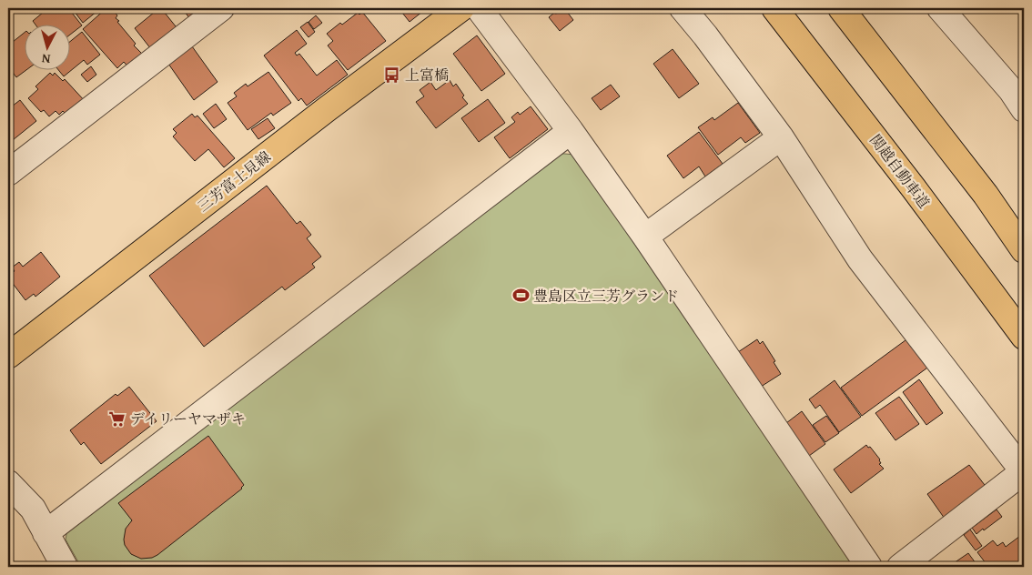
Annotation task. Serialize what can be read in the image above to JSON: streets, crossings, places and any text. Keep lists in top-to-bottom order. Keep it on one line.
{"streets":{"main road":["関越自動車道","三芳富士見線"]},"places":{"bus stop":["上富橋"],"sports":["豊島区立三芳グランド"],"supermarket":["デイリーヤマザキ"]},"north":"bottom"}
